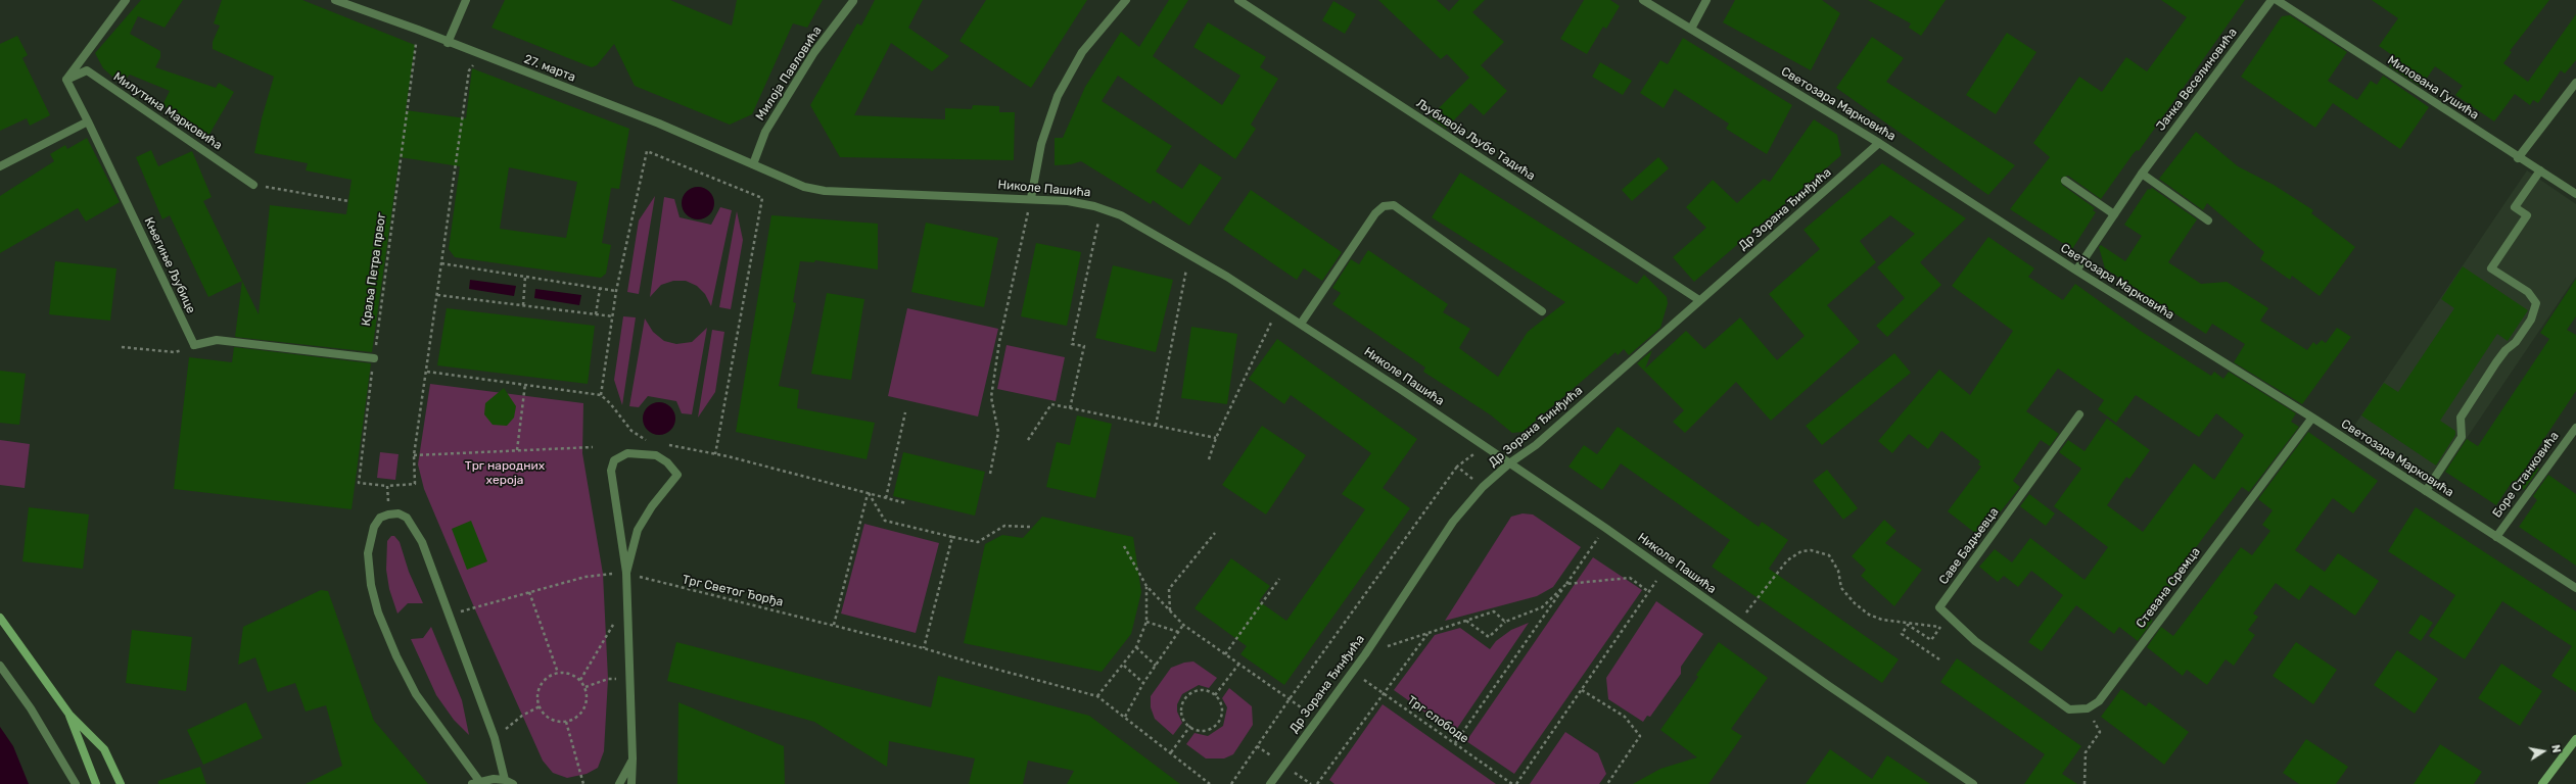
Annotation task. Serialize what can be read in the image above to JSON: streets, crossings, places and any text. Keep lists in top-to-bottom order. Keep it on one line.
{"streets":{"street":["27. марта","Милоја Павловића","Јанка Веселиновића","Милована Гушића","Светозара Марковића","Милутина Марковића","Љубивоја Љубе Тадића","Николе Пашића","Др Зорана Ђинђића","Књегиње Љубице","Боре Станковића","Саве Бадњевца","Стевана Сремца"],"path":["Краља Петра првог","Трг Светог Ђорђа","Трг слободе"]},"crossings":[["27. марта","Милоја Павловића"],["27. марта","Николе Пашића"],["27. марта","Краља Петра првог"],["Милоја Павловића","Николе Пашића"],["Јанка Веселиновића","Светозара Марковића"],["Светозара Марковића","Др Зорана Ђинђића"],["Светозара Марковића","Боре Станковића"],["Светозара Марковића","Стевана Сремца"],["Љубивоја Љубе Тадића","Др Зорана Ђинђића"],["Николе Пашића","Др Зорана Ђинђића"],["Др Зорана Ђинђића","Трг слободе"],["Саве Бадњевца","Стевана Сремца"]],"parks":["Трг народних хероја"],"north":"right"}
